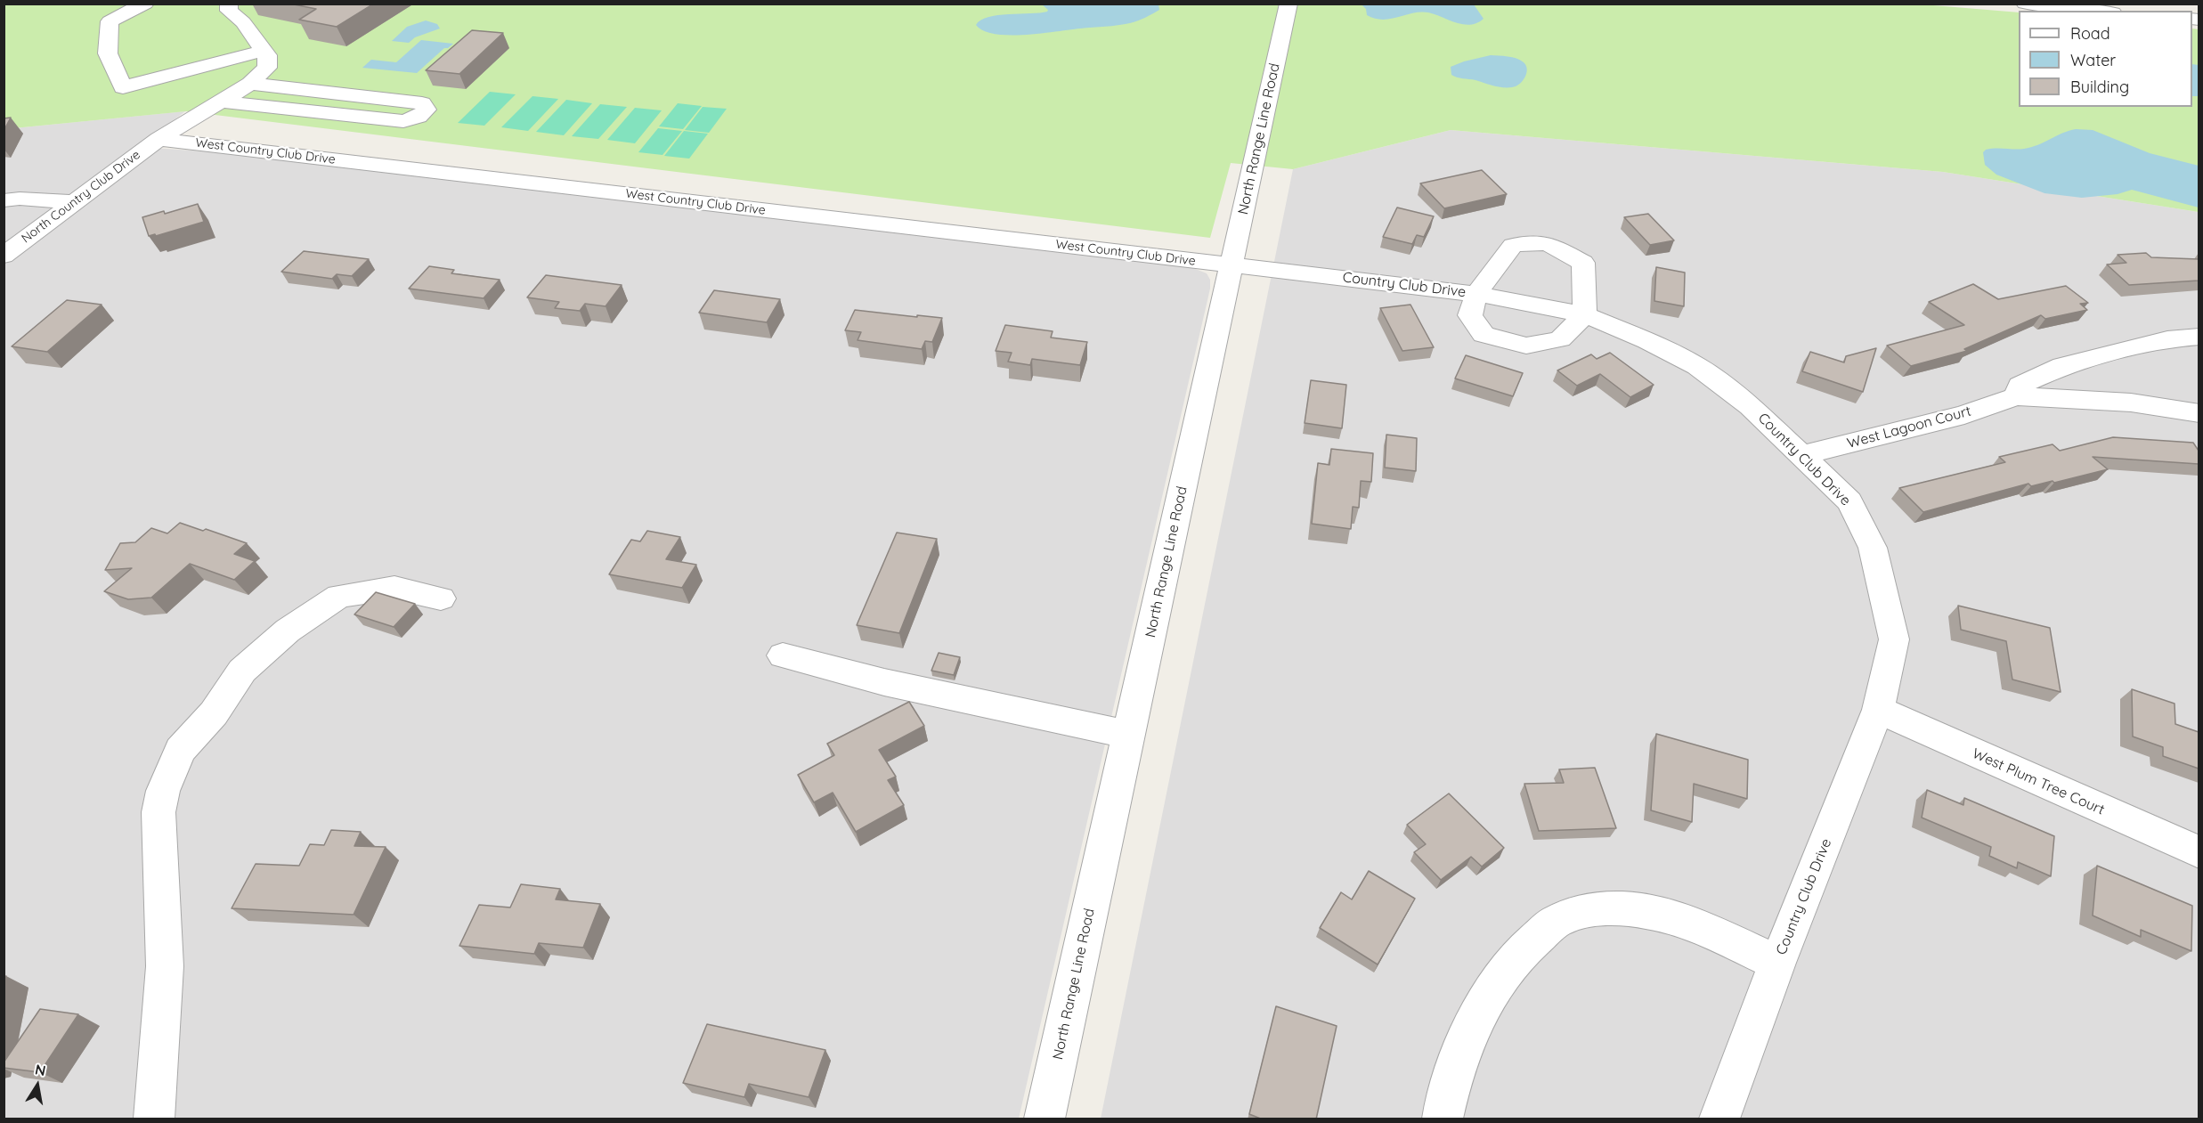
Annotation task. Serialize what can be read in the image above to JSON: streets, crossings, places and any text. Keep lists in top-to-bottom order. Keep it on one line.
{"streets":{"street":["North Range Line Road","West Country Club Drive","North Country Club Drive","Country Club Drive","West Lagoon Court","West Plum Tree Court"]},"crossings":[["North Range Line Road","West Country Club Drive"],["North Range Line Road","Country Club Drive"],["West Country Club Drive","North Country Club Drive"],["West Country Club Drive","Country Club Drive"],["Country Club Drive","West Lagoon Court"],["Country Club Drive","West Plum Tree Court"]],"legend":["Road","Water","Building"],"north":"top"}
